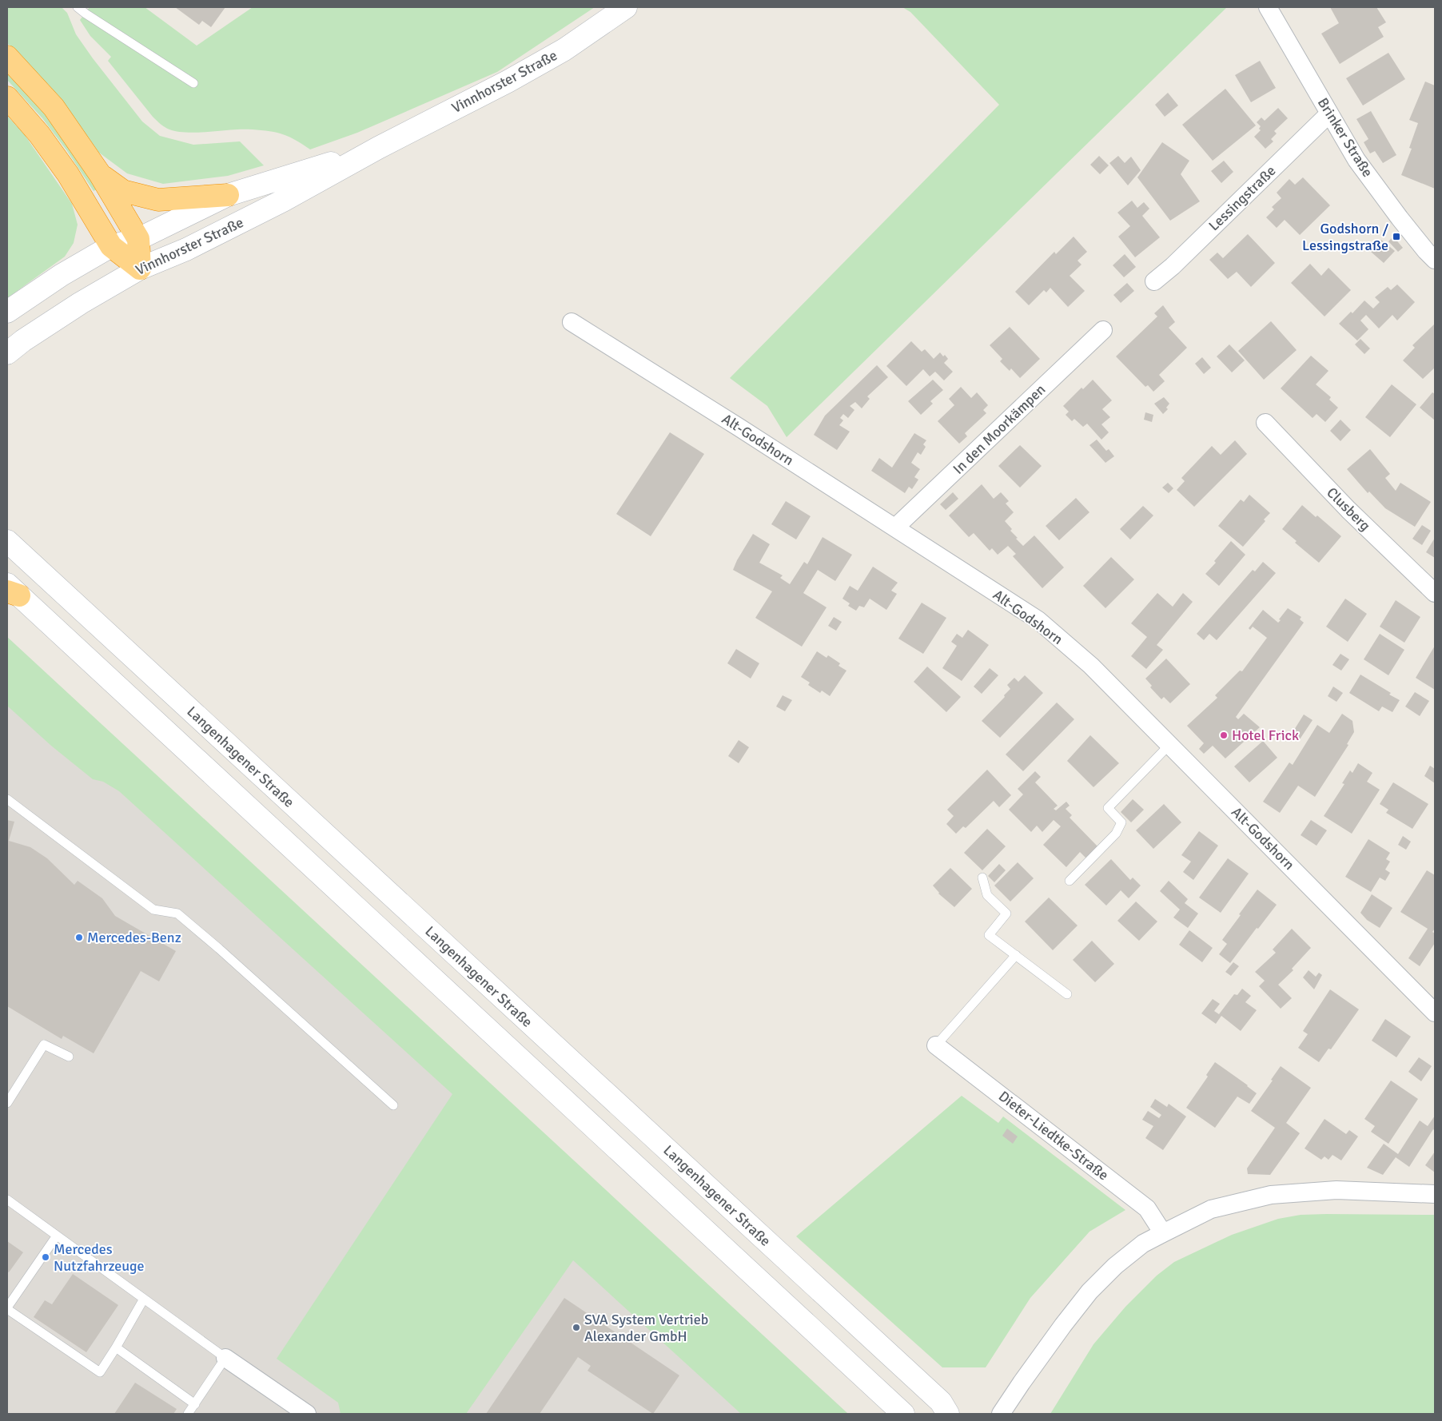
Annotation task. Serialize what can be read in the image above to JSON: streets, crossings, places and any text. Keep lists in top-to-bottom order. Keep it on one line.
{"streets":{"main road":["Vinnhorster Straße","Langenhagener Straße"],"street":["Brinker Straße","Lessingstraße","In den Moorkämpen","Alt-Godshorn","Clusberg","Dieter-Liedtke-Straße"]},"crossings":[["Brinker Straße","Lessingstraße"],["In den Moorkämpen","Alt-Godshorn"]],"places":{"transit":["Godshorn / Lessingstraße"],"other":["Hotel Frick","Mercedes-Benz","Mercedes Nutzfahrzeuge","SVA System Vertrieb Alexander GmbH"]}}
